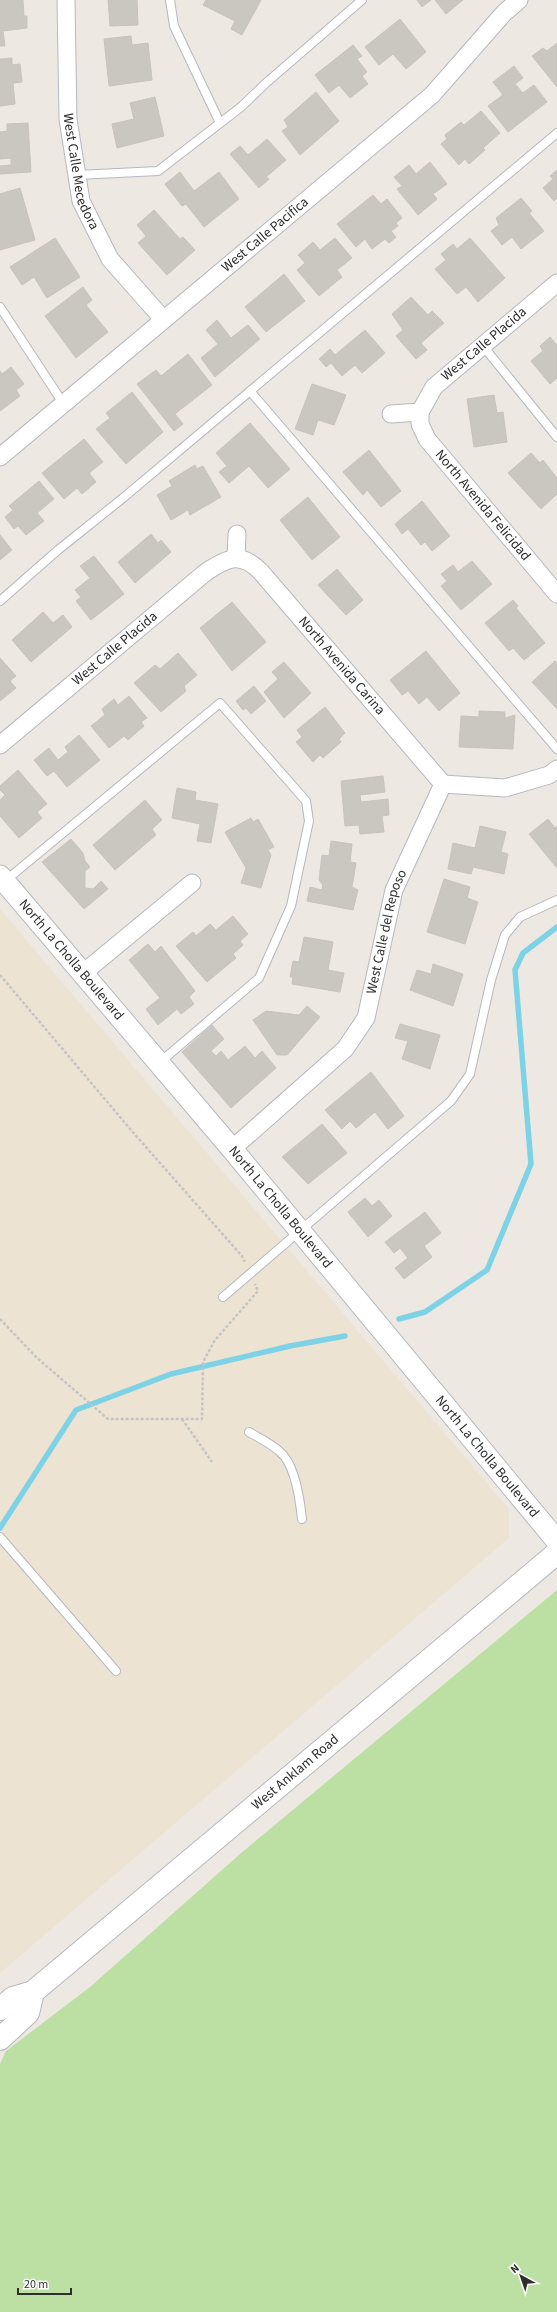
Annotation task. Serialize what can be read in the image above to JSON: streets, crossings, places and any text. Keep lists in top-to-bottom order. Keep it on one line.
{"streets":{"main road":["West Anklam Road"],"street":["West Calle Mecedora","West Calle Pacifica","West Calle Placida","North Avenida Felicidad","North Avenida Carina","West Calle del Reposo","North La Cholla Boulevard"]},"crossings":[["West Calle Mecedora","West Calle Pacifica"],["West Calle Placida","North Avenida Felicidad"],["West Calle Placida","North Avenida Carina"],["North Avenida Carina","West Calle del Reposo"],["West Calle del Reposo","North La Cholla Boulevard"]],"scale_bar":"20 m","north":"top left"}
